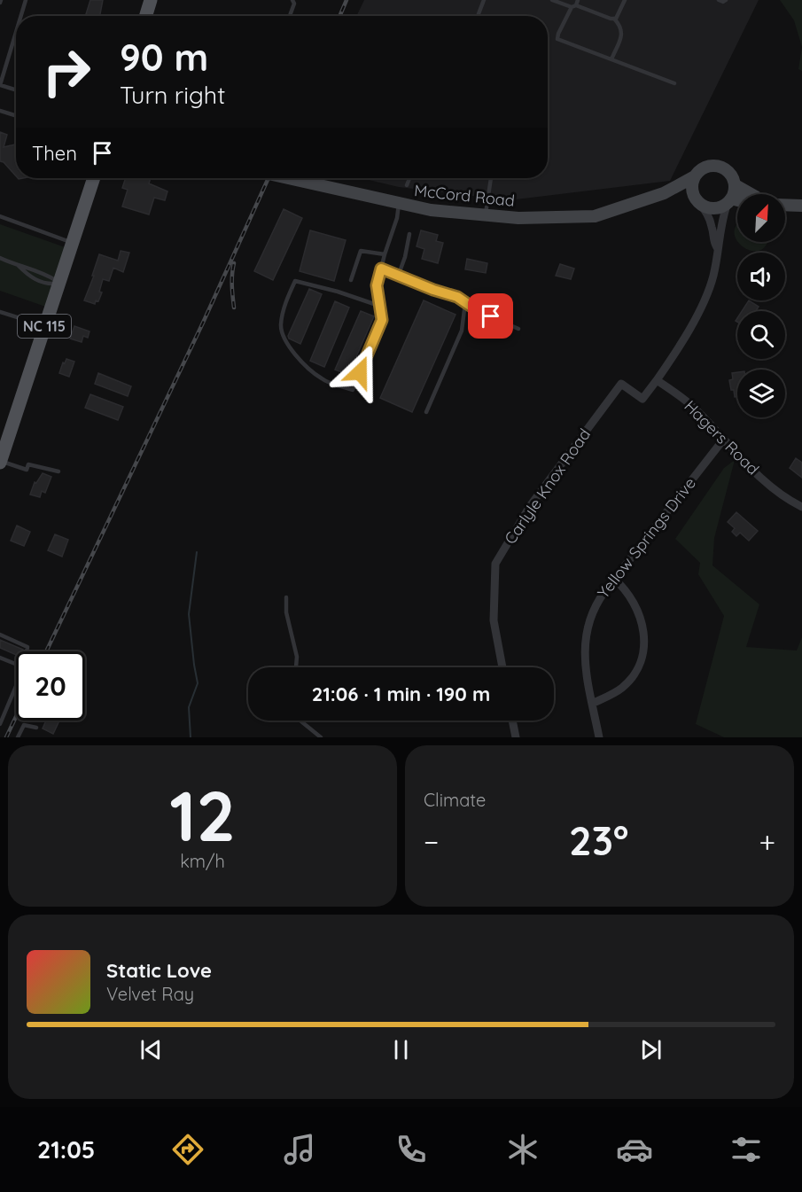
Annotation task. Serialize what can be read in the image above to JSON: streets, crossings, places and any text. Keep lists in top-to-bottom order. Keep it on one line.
{"streets":{"main road":["NC 115"],"street":["McCord Road","Hagers Road","Carlyle Knox Road","Yellow Springs Drive"]},"crossings":[["Hagers Road","Carlyle Knox Road"],["Hagers Road","Yellow Springs Drive"]],"north":"top right","page":{"turn":["90 m","Turn right"],"then":"Then","limit":"20","trip":"21:06 · 1 min · 190 m","tile":[["12","km/h"],"Climate"],"heat":["−","23°","+"],"song":["Static Love","Velvet Ray"],"tabs":"21:05"}}
